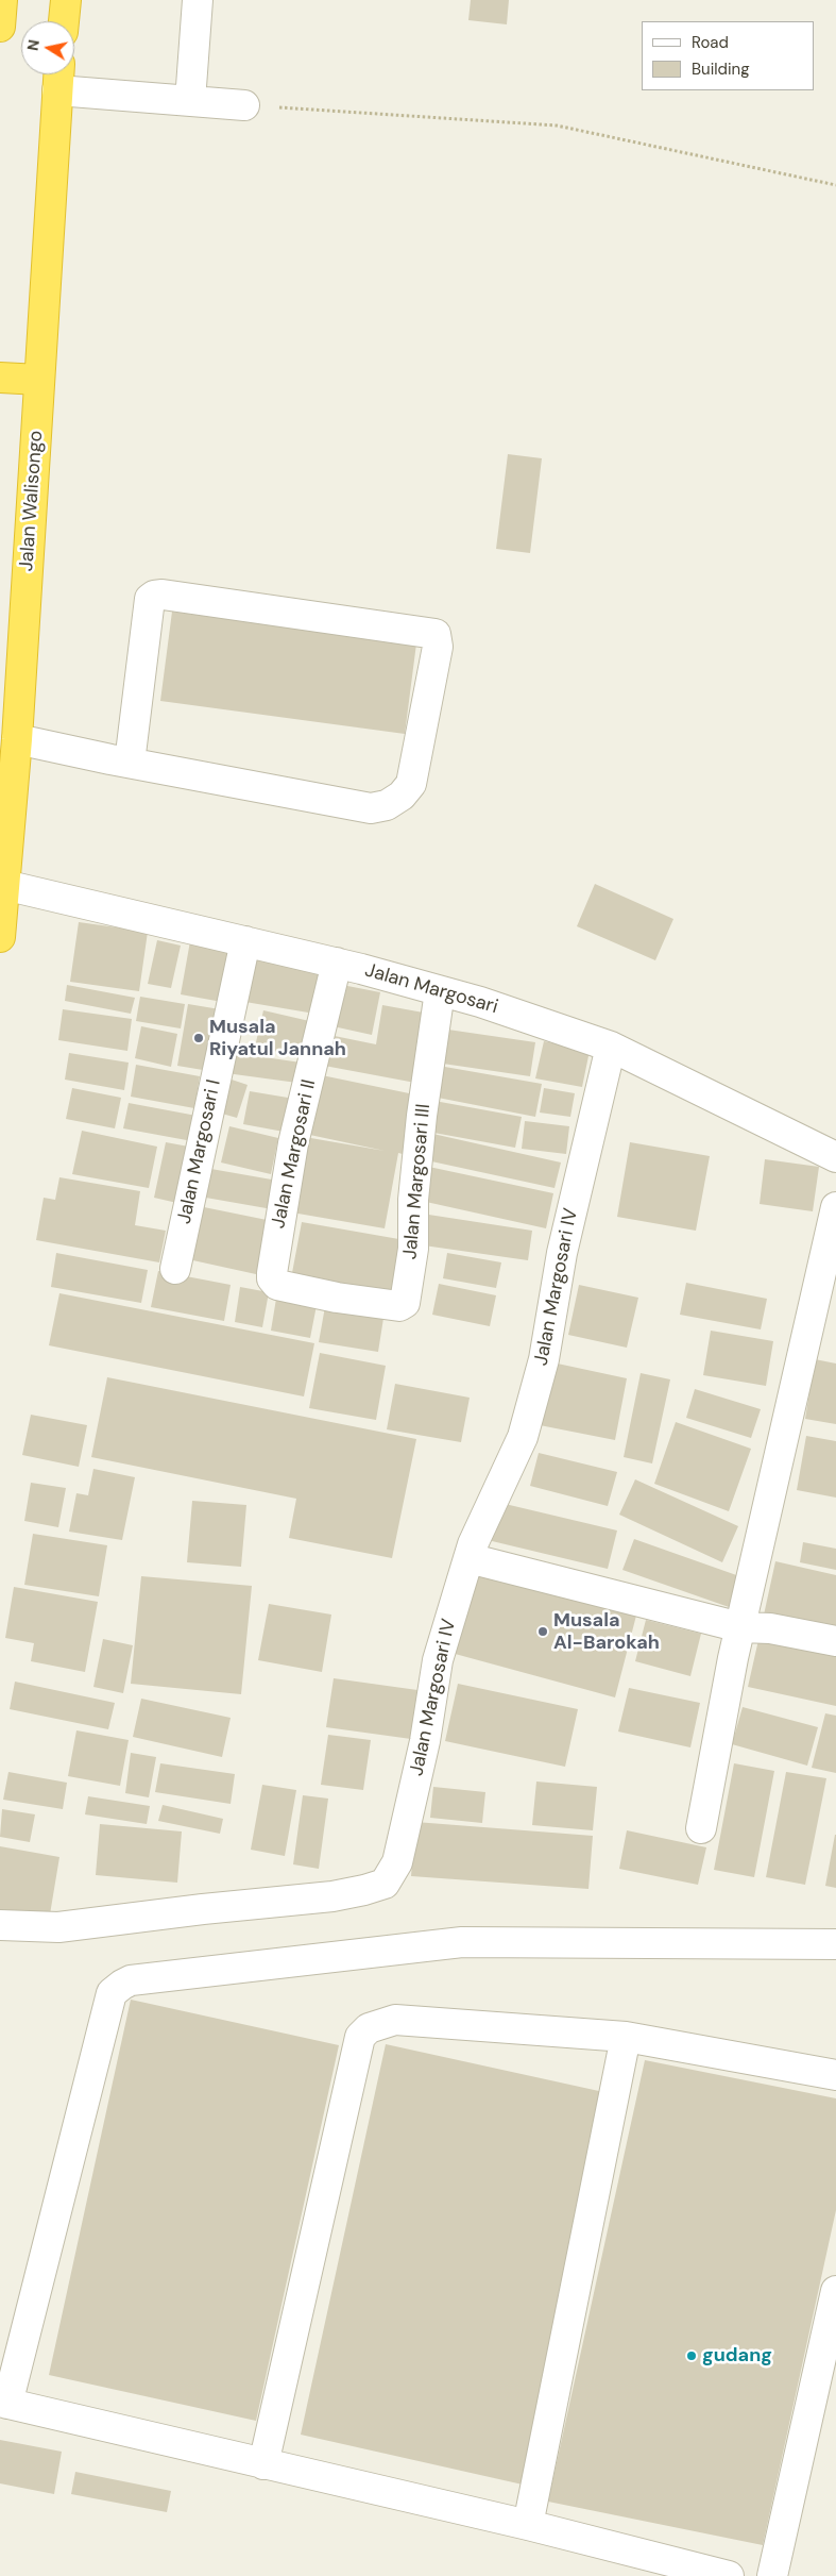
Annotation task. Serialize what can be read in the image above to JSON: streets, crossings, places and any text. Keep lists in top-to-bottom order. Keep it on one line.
{"streets":{"highway":["Jalan Walisongo"],"street":["Jalan Margosari","Jalan Margosari I","Jalan Margosari II","Jalan Margosari III","Jalan Margosari IV"]},"crossings":[["Jalan Walisongo","Jalan Margosari"],["Jalan Margosari","Jalan Margosari I"],["Jalan Margosari","Jalan Margosari II"],["Jalan Margosari","Jalan Margosari III"],["Jalan Margosari","Jalan Margosari IV"],["Jalan Margosari II","Jalan Margosari III"]],"places":["Musala Riyatul Jannah","Musala Al-Barokah","gudang"],"legend":["Road","Building"],"north":"left"}
